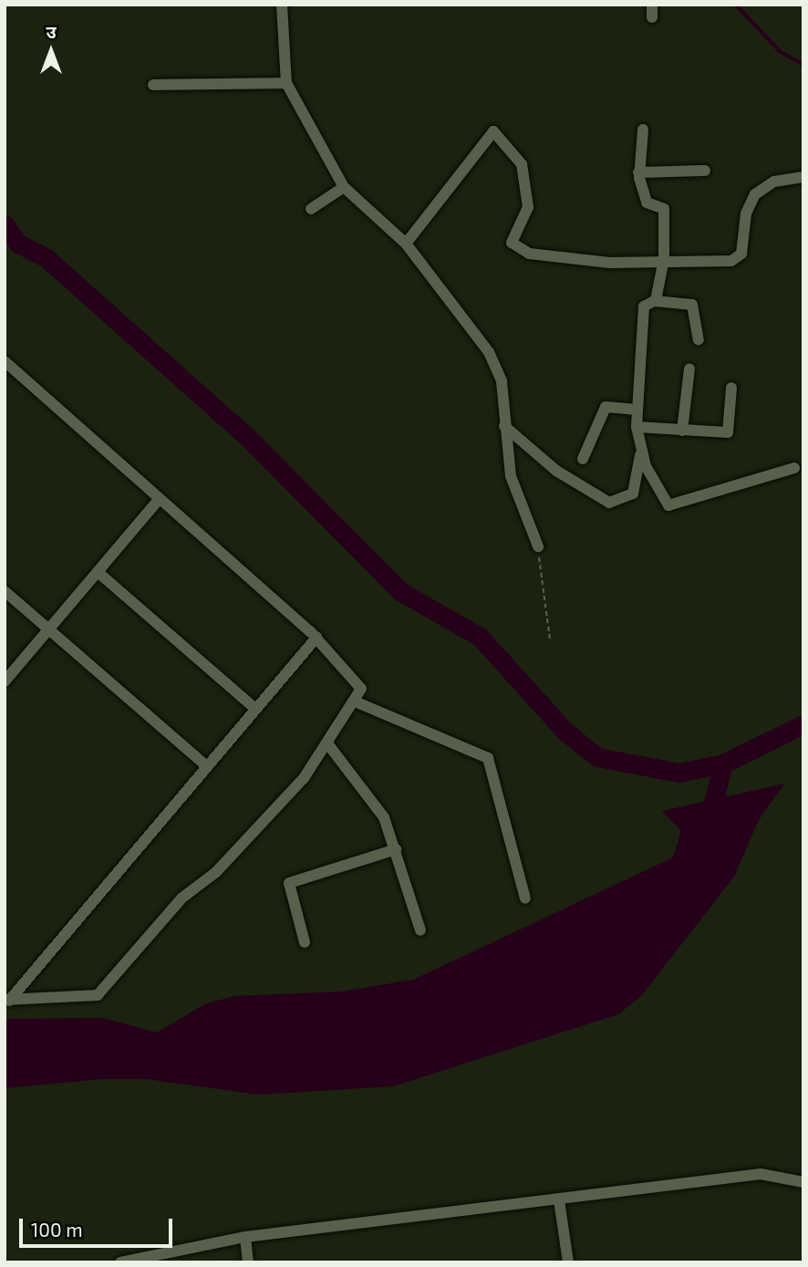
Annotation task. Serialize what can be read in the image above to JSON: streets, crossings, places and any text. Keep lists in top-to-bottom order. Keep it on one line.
{"scale_bar":"100 m","north":"top"}
